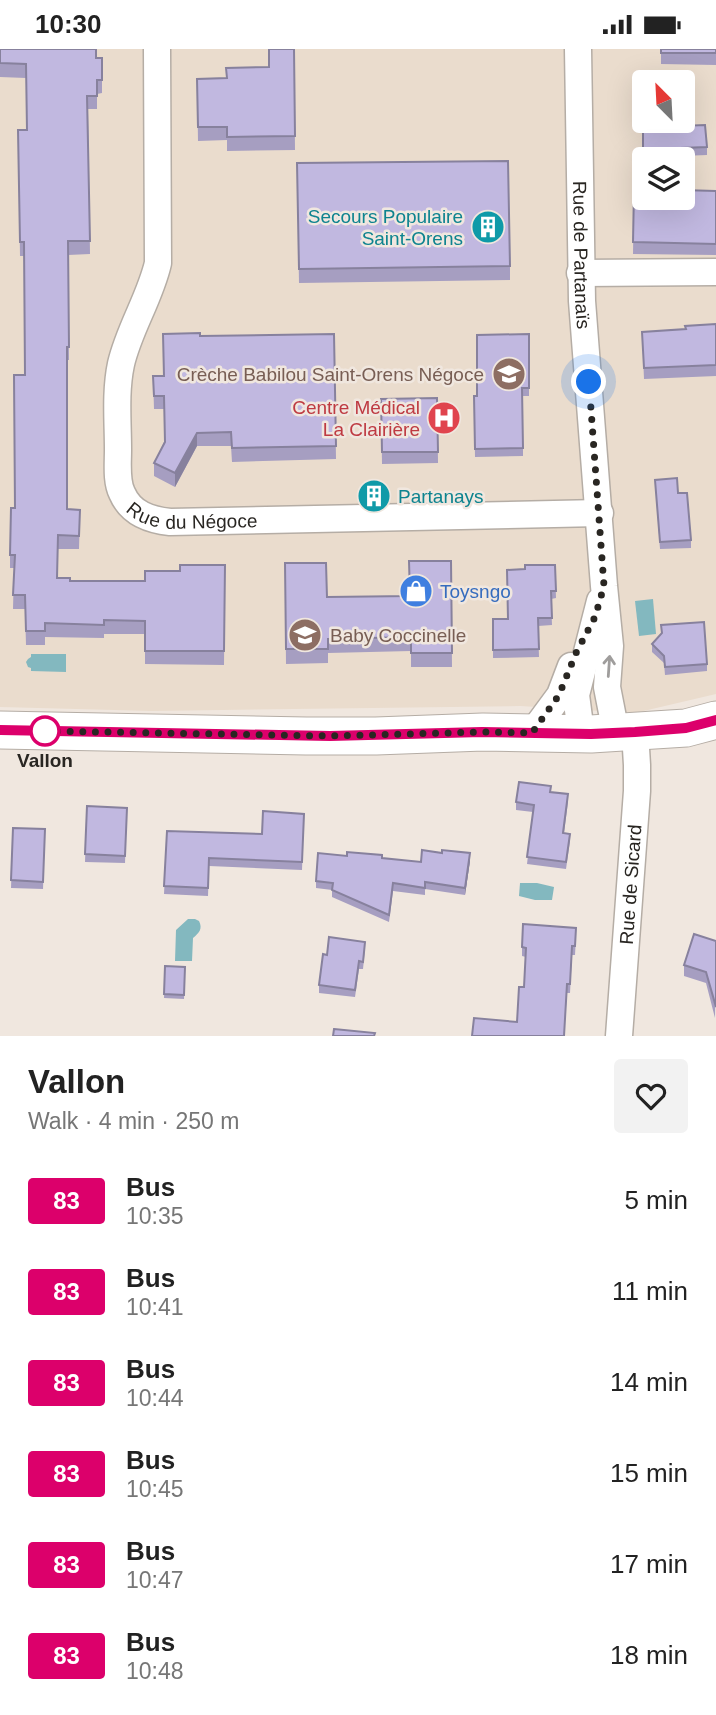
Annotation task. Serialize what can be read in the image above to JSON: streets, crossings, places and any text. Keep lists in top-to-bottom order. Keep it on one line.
{"streets":{"street":["Rue de Partanaïs","Rue du Négoce","Rue de Sicard"]},"crossings":[["Rue de Partanaïs","Rue du Négoce"],["Rue de Partanaïs","Rue de Sicard"]],"places":{"building":["Secours Populaire Saint-Orens","Partanays"],"school or university":["Crèche Babilou Saint-Orens Négoce","Baby Coccinelle"],"hospital":["Centre Médical La Clairière"],"shop":["Toysngo"],"other":["Vallon"]},"lines":["bus line 83"],"north":"top left","page":{"status":"10:30","heading":["Vallon","Walk · 4 min · 250 m"],"list":[{"mark":"83","name":"Bus","note":"10:35","value":"5 min"},{"mark":"83","name":"Bus","note":"10:41","value":"11 min"},{"mark":"83","name":"Bus","note":"10:44","value":"14 min"},{"mark":"83","name":"Bus","note":"10:45","value":"15 min"},{"mark":"83","name":"Bus","note":"10:47","value":"17 min"},{"mark":"83","name":"Bus","note":"10:48","value":"18 min"}]}}
